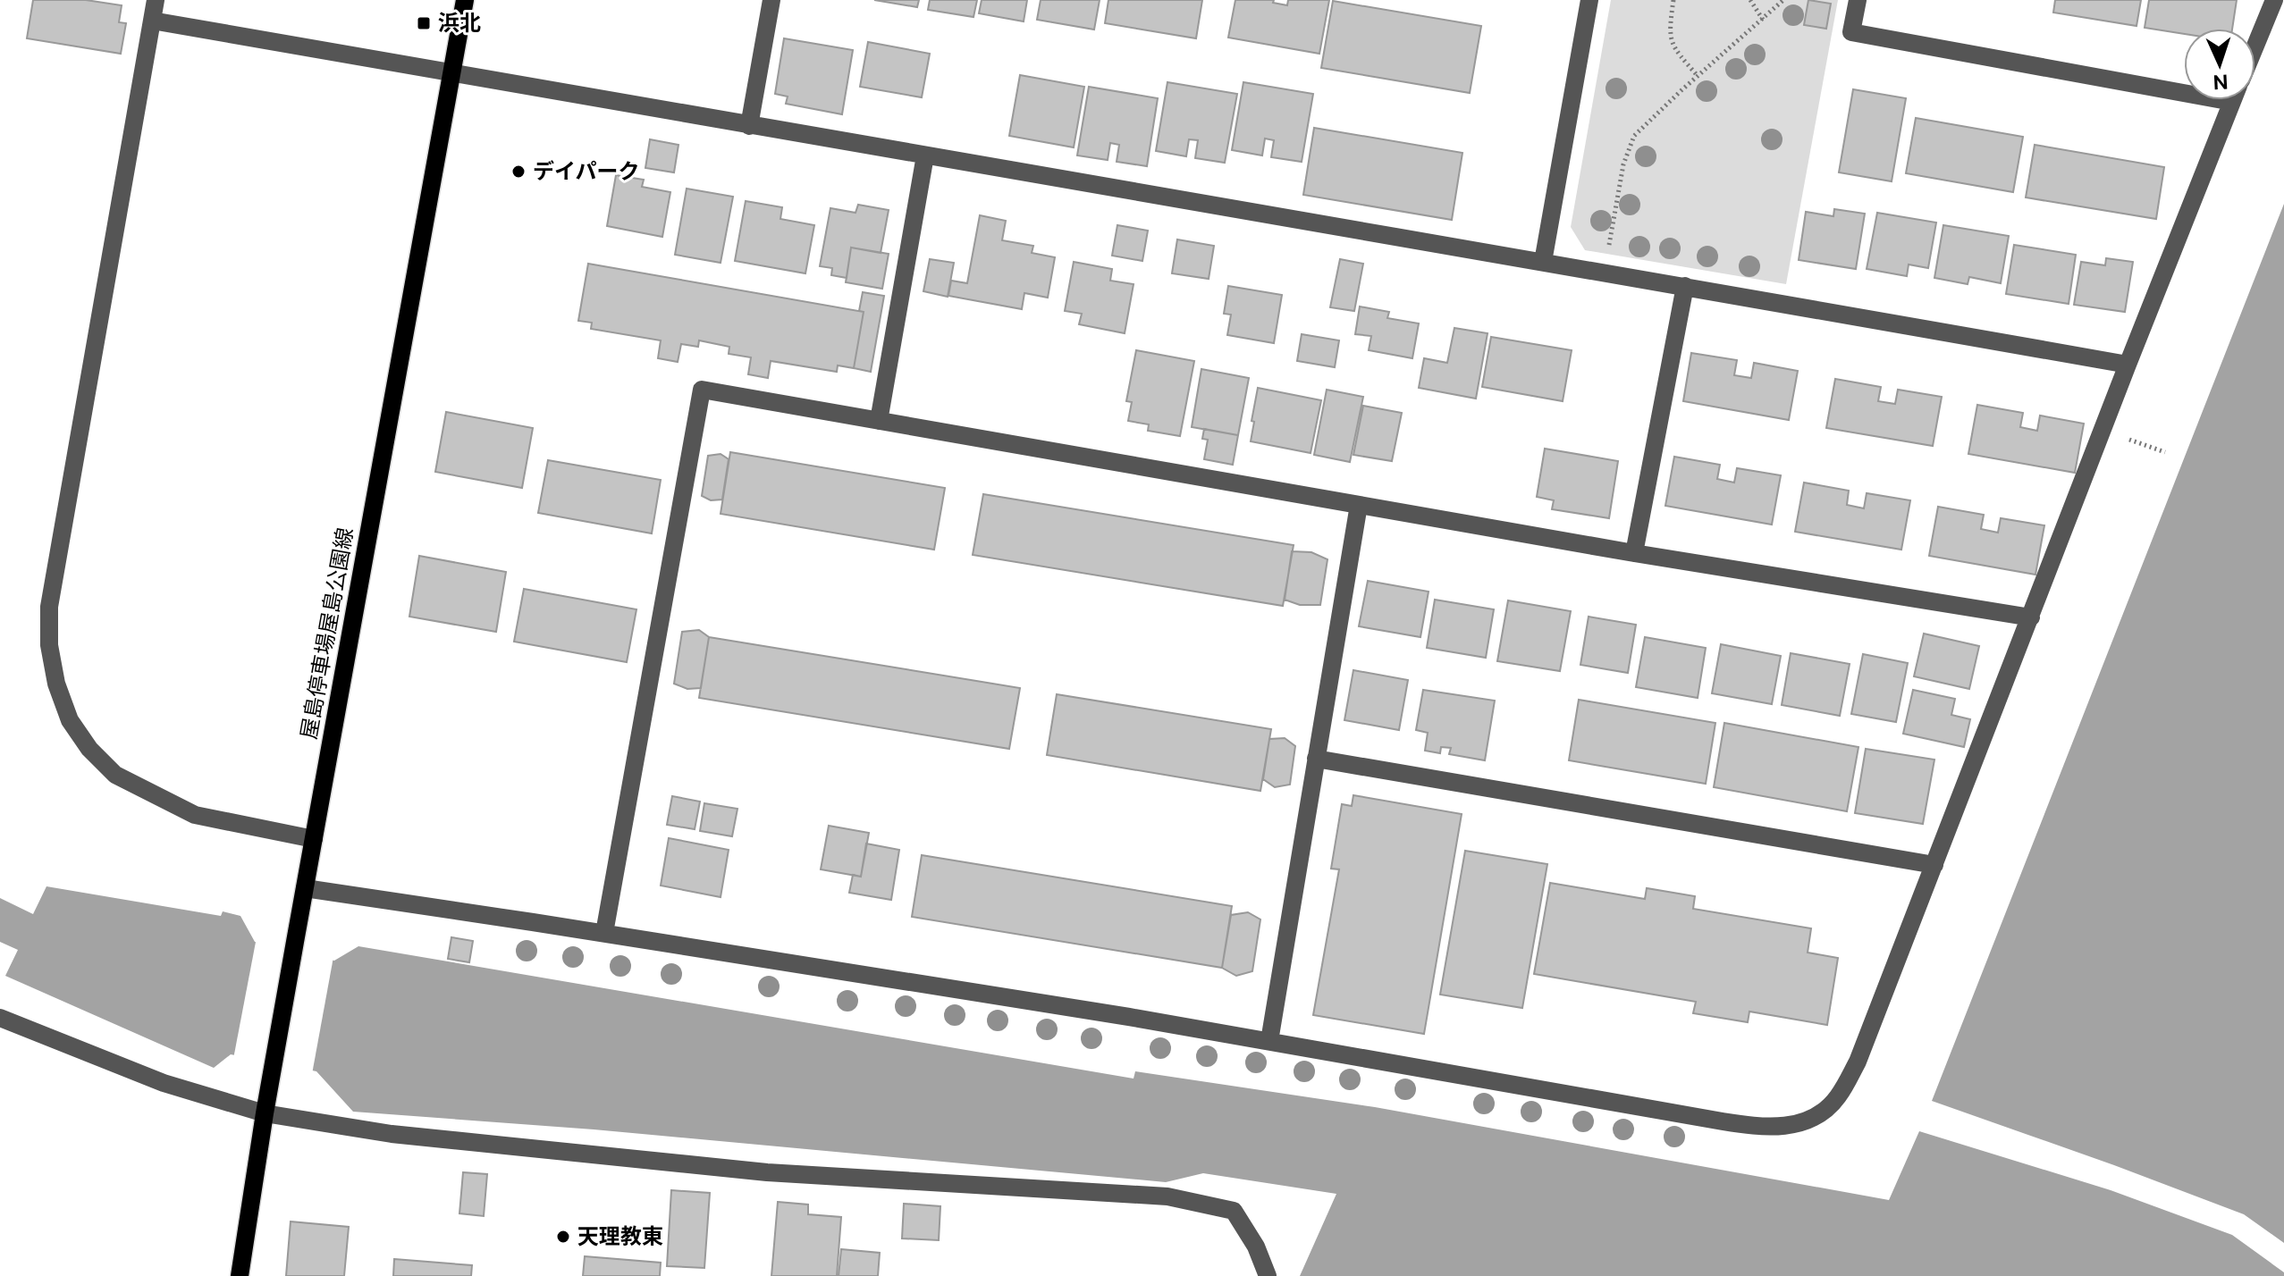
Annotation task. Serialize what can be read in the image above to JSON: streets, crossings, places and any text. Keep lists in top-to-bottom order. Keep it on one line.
{"streets":{"main road":["屋島停車場屋島公園線"]},"places":{"transit":["浜北"],"other":["デイパーク","天理教東"]},"north":"bottom"}
